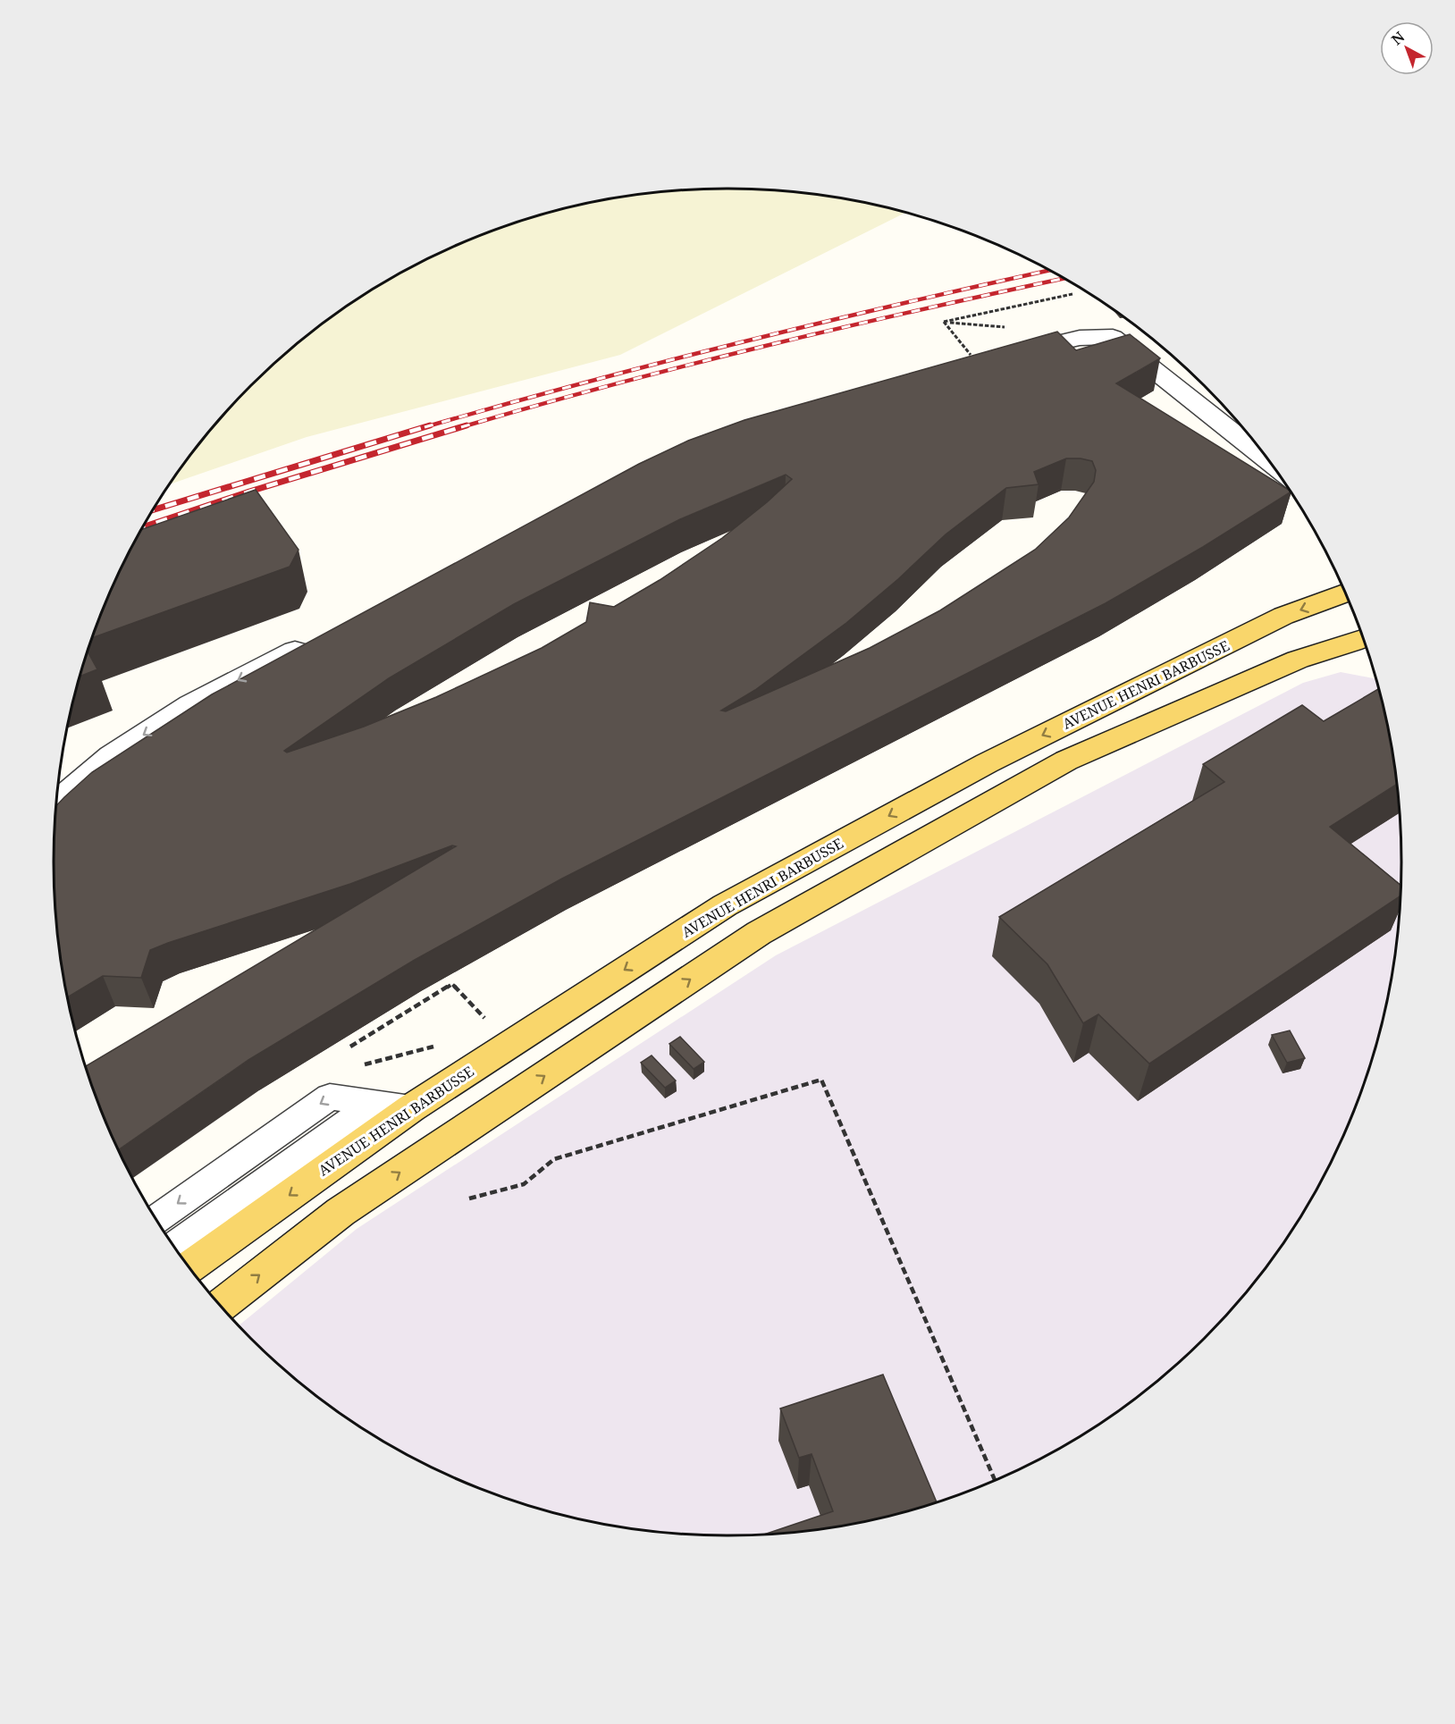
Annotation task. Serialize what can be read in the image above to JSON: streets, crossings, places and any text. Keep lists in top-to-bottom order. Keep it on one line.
{"streets":{"main road":["AVENUE HENRI BARBUSSE"]},"north":"top left"}
